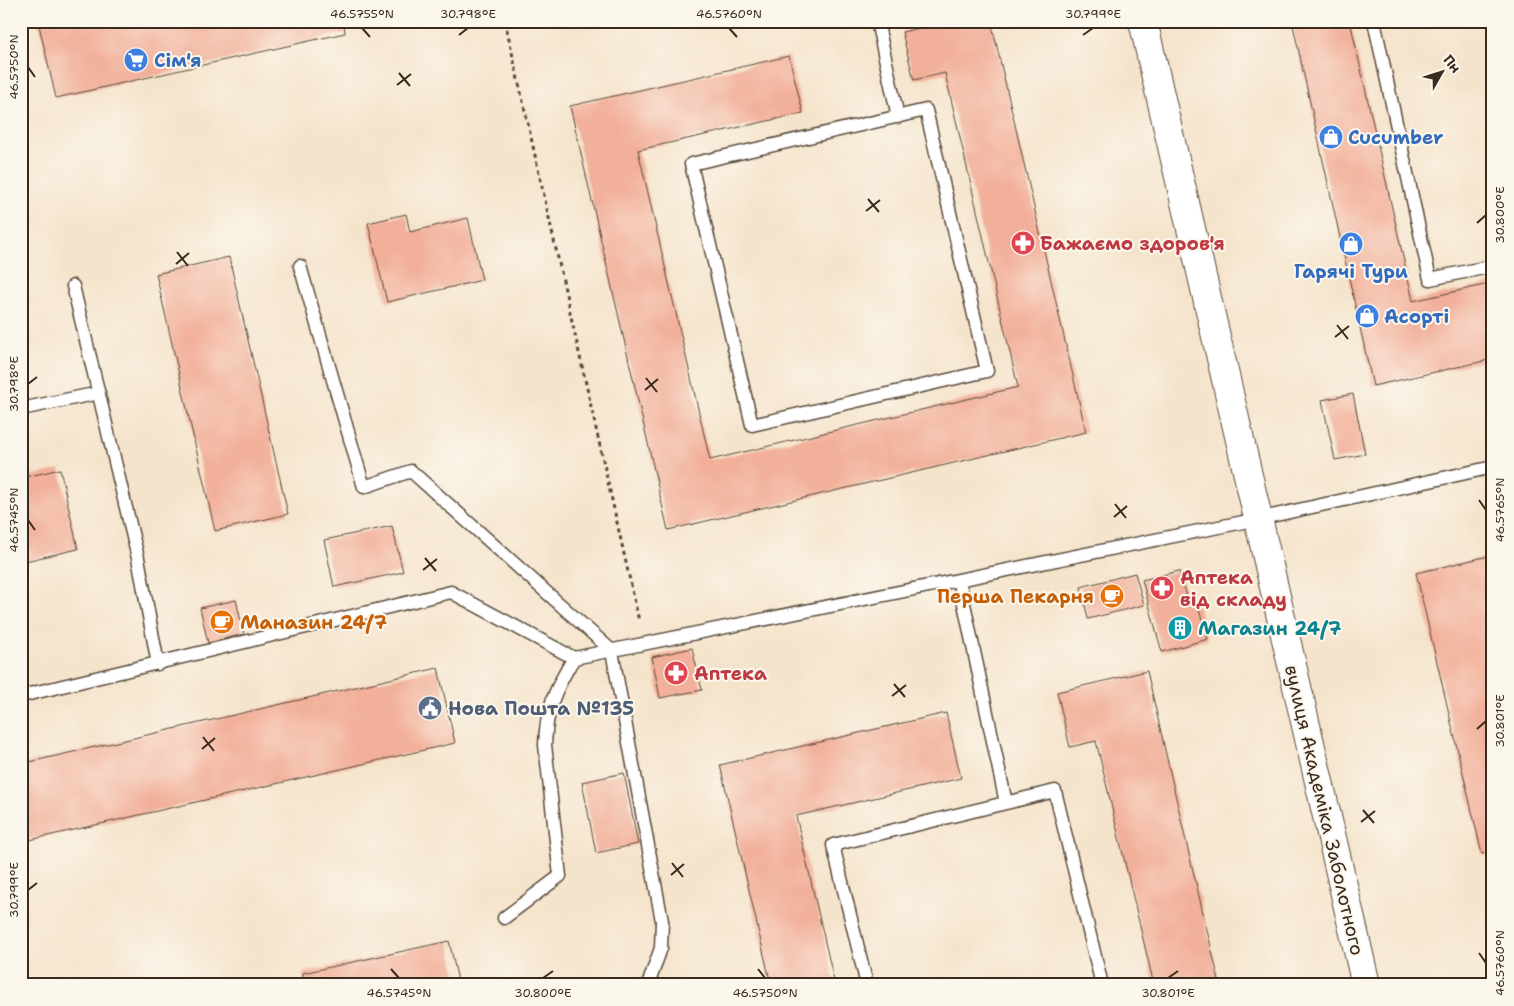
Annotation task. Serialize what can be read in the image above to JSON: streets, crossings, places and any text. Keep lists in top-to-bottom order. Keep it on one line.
{"streets":{"main road":["вулиця Академіка Заболотного"]},"places":{"supermarket":["Сім'я"],"shop":["Cucumber","Гарячi Тури","Асортi"],"pharmacy":["Бажаємо здоров'я","Аптека від складу","Аптека"],"cafe":["Перша Пекарня","Маназин 24/7"],"building":["Магазин 24/7"],"public building":["Нова Пошта №135"]},"north":"top right","coordinates":["46.5755°N","30.798°E","46.5760°N","30.799°E","46.5750°N","30.800°E","46.5765°N","46.5745°N","30.801°E"]}
